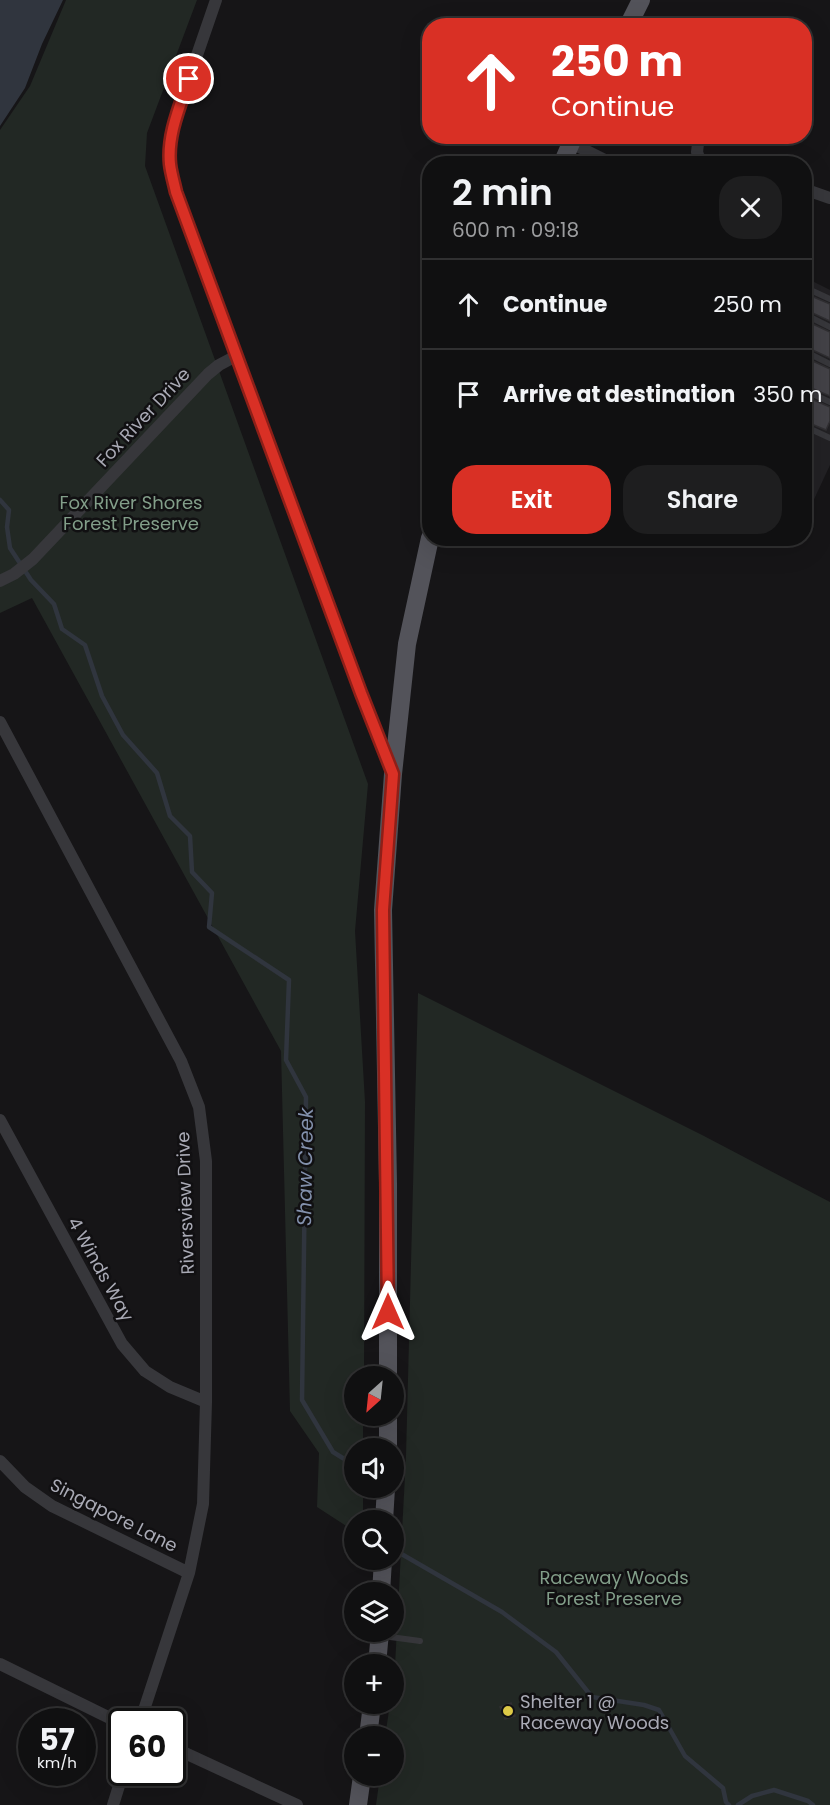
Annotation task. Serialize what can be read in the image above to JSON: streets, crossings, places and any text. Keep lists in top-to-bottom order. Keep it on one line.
{"streets":{"street":["Fox River Drive","Riversview Drive","4 Winds Way","Singapore Lane"]},"crossings":[["Riversview Drive","4 Winds Way"],["Riversview Drive","Singapore Lane"]],"water":["Shaw Creek"],"parks":["Fox River Shores Forest Preserve","Raceway Woods Forest Preserve"],"places":["Shelter 1 @ Raceway Woods"],"north":"bottom left","page":{"turn":["250 m","Continue"],"heading":["2 min","600 m · 09:18"],"list":[{"name":"Continue","value":"250 m"},{"name":"Arrive at destination","value":"350 m"}],"buttons":["Exit","Share"],"map_buttons":["+","−"],"speed":"57 km/h","limit":"60"}}
